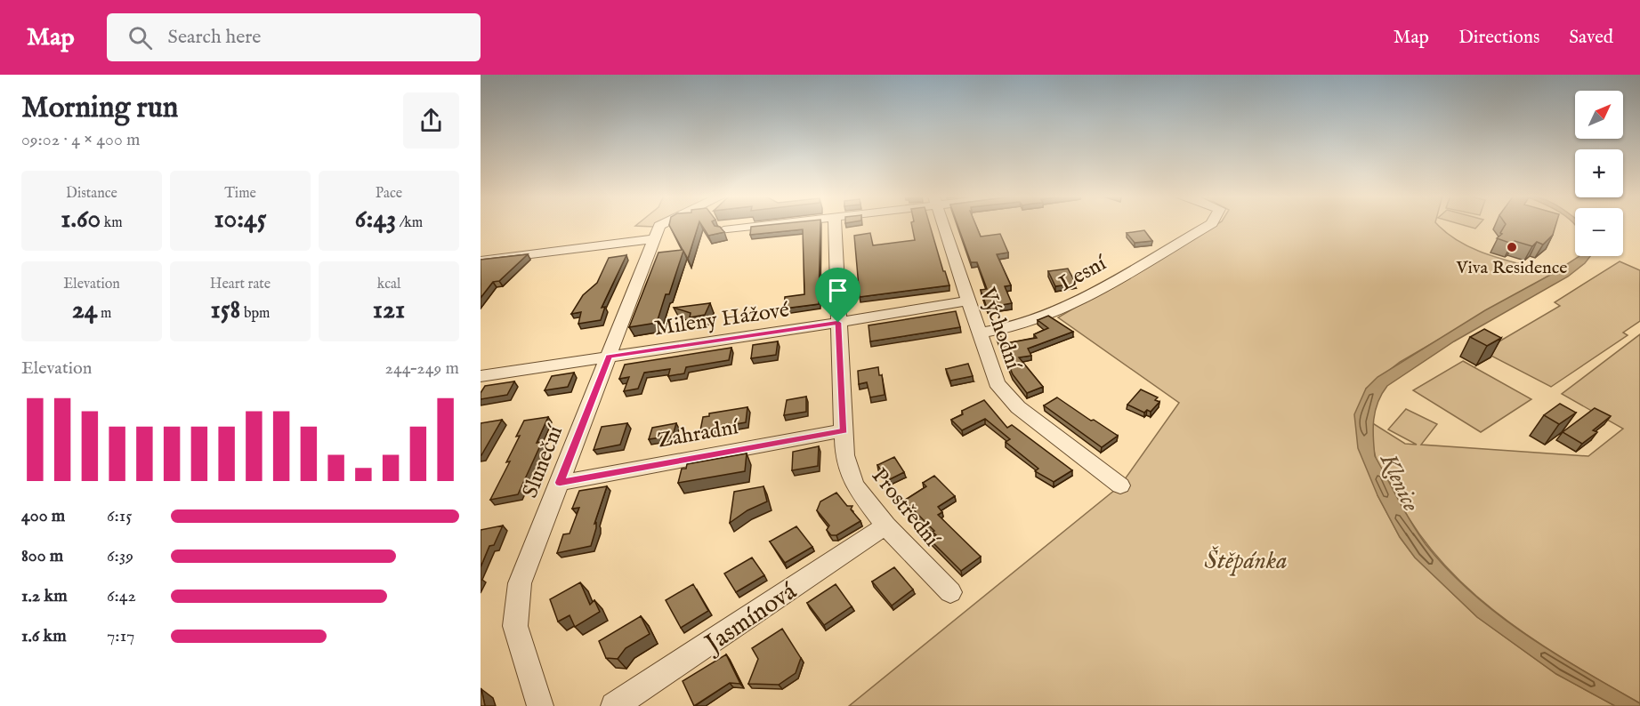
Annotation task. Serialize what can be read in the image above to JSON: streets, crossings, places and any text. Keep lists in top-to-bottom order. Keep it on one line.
{"streets":{"street":["Lesní","Mileny Hážové","Východní","Zahradní","Sluneční","Prostřední","Jasmínová"]},"crossings":[["Lesní","Východní"],["Mileny Hážové","Východní"],["Mileny Hážové","Sluneční"],["Mileny Hážové","Prostřední"],["Zahradní","Sluneční"],["Zahradní","Prostřední"],["Prostřední","Jasmínová"]],"water":["Klenice"],"parks":["Štěpánka"],"places":["Viva Residence"],"north":"top right","page":{"header":"Map","search":"Search here","nav":["Map","Directions","Saved"],"heading":["Morning run","09:02 · 4 × 400 m"],"map_buttons":["+","−"],"stats":[["Distance","1.60 km"],["Time","10:45"],["Pace","6:43 /km"],["Elevation","24 m"],["Heart rate","158 bpm"],["kcal","121"]],"chart":["Elevation","244–249 m"],"list":[{"name":"400 m","note":"6:15"},{"name":"800 m","note":"6:39"},{"name":"1.2 km","note":"6:42"},{"name":"1.6 km","note":"7:17"}]}}
